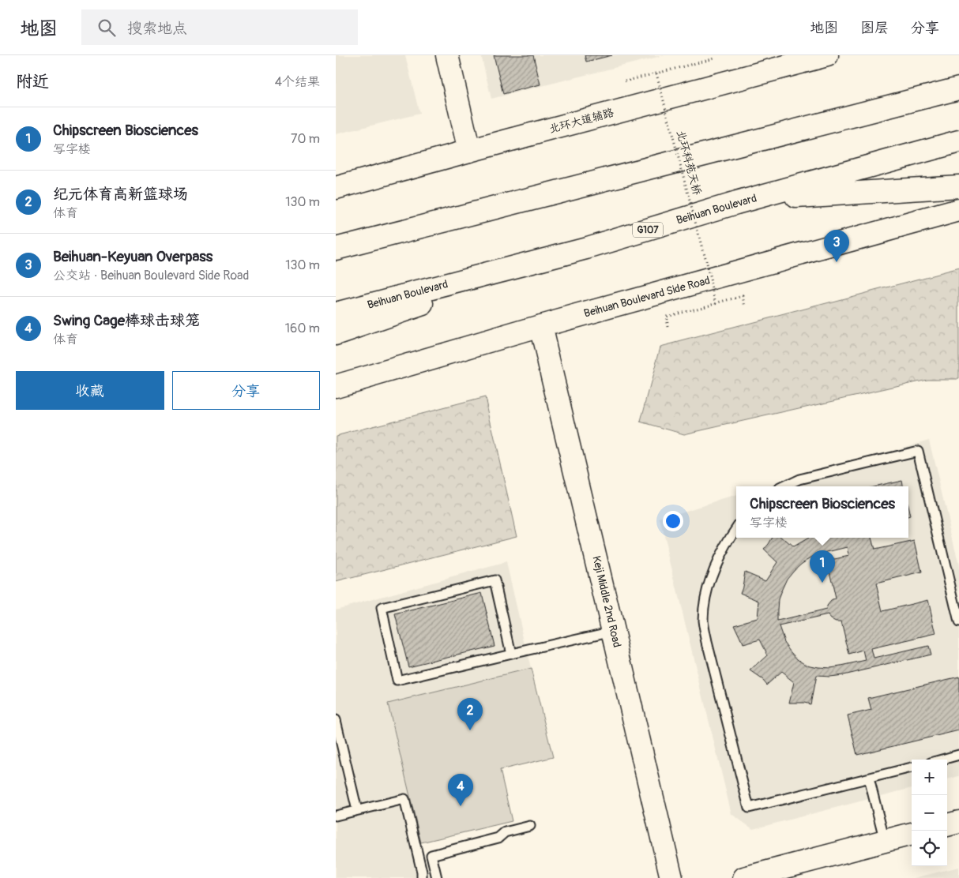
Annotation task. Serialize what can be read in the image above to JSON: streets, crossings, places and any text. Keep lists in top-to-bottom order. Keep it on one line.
{"streets":{"main road":["北环大道辅路","Beihuan Boulevard","G107","Beihuan Boulevard Side Road","Keji Middle 2nd Road"],"path":["北环科苑天桥"]},"crossings":[["Beihuan Boulevard Side Road","Keji Middle 2nd Road"]],"page":{"header":"地图","search":"搜索地点","nav":["地图","图层","分享"],"heading":["附近","4个结果"],"list":[{"mark":"1","name":"Chipscreen Biosciences","note":"写字楼","value":"70 m"},{"mark":"2","name":"纪元体育高新篮球场","note":"体育","value":"130 m"},{"mark":"3","name":"Beihuan-Keyuan Overpass","note":"公交站 · Beihuan Boulevard Side Road","value":"130 m"},{"mark":"4","name":"Swing Cage棒球击球笼","note":"体育","value":"160 m"}],"pins":["3","1","2","4"],"buttons":["收藏","分享"],"popup":["Chipscreen Biosciences","写字楼"],"map_buttons":["+","−"]}}
